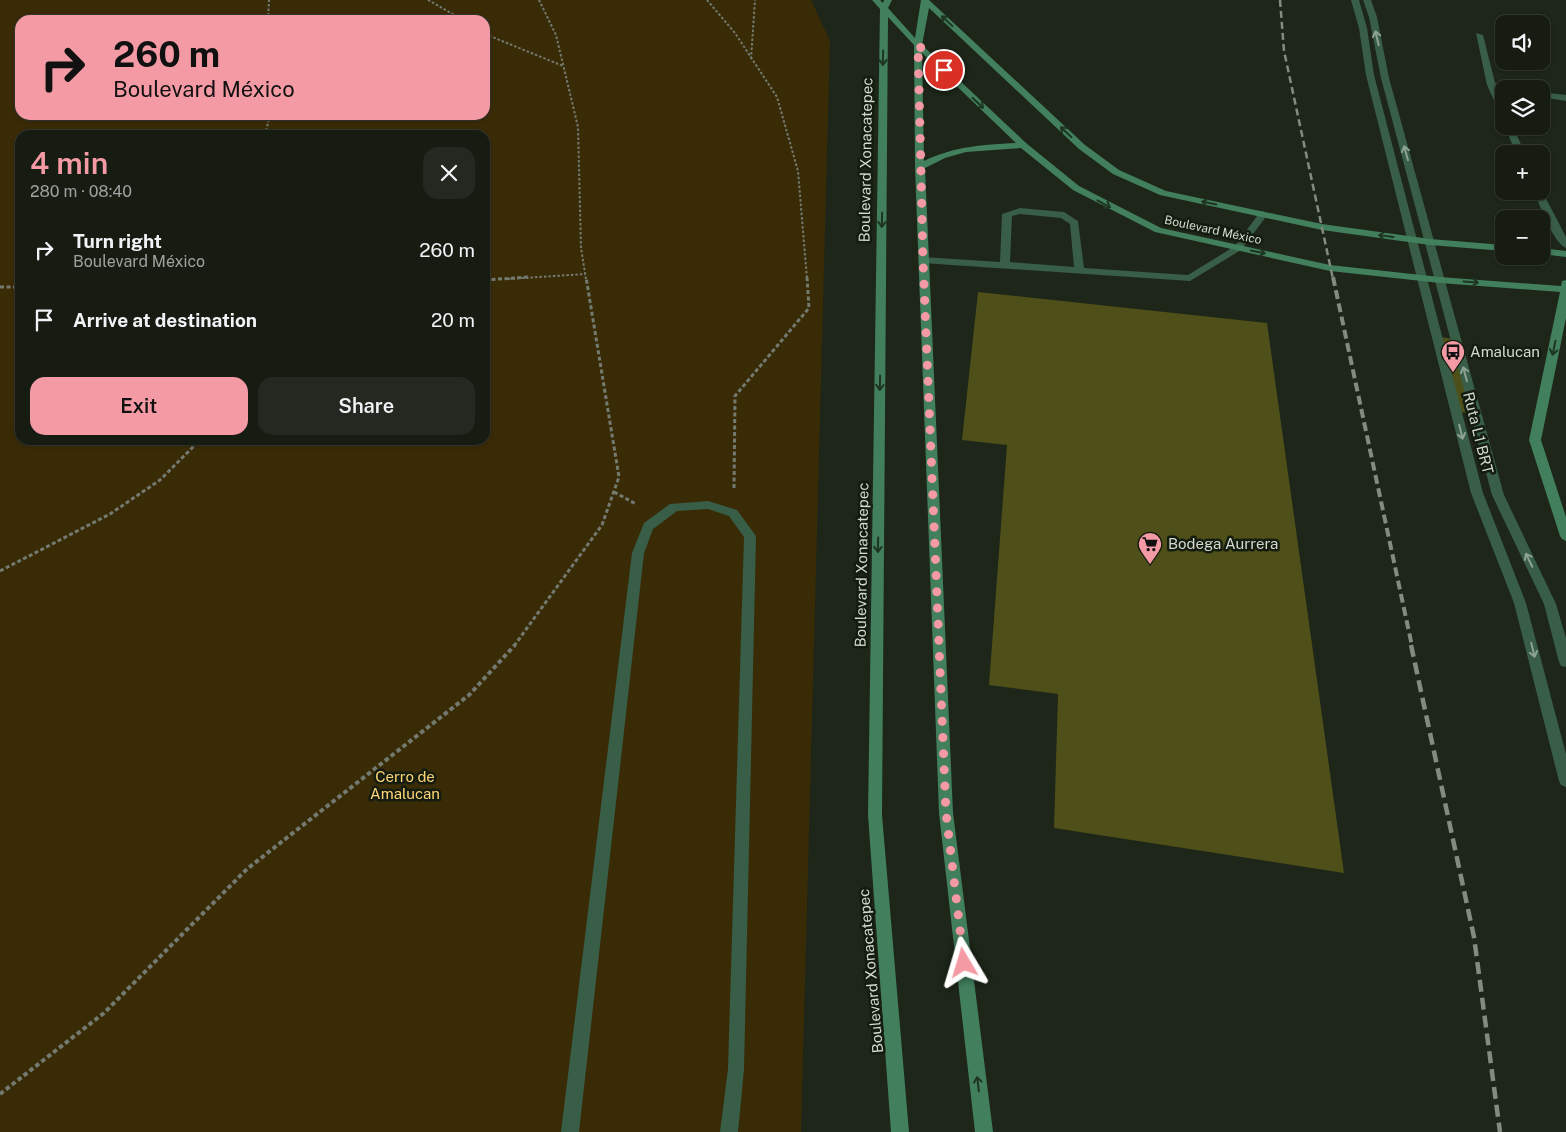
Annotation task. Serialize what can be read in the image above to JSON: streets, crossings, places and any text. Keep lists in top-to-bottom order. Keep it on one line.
{"streets":{"main road":["Boulevard Xonacatepec","Boulevard México"],"street":["Ruta L1 BRT"]},"crossings":[["Boulevard Xonacatepec","Boulevard México"],["Boulevard México","Ruta L1 BRT"]],"parks":["Cerro de Amalucan"],"places":{"bus stop":["Amalucan"],"supermarket":["Bodega Aurrera"]},"page":{"map_buttons":["+","−"],"turn":["260 m","Boulevard México"],"heading":["4 min","280 m · 08:40"],"list":[{"name":"Turn right","note":"Boulevard México","value":"260 m"},{"name":"Arrive at destination","value":"20 m"}],"buttons":["Exit","Share"]}}
